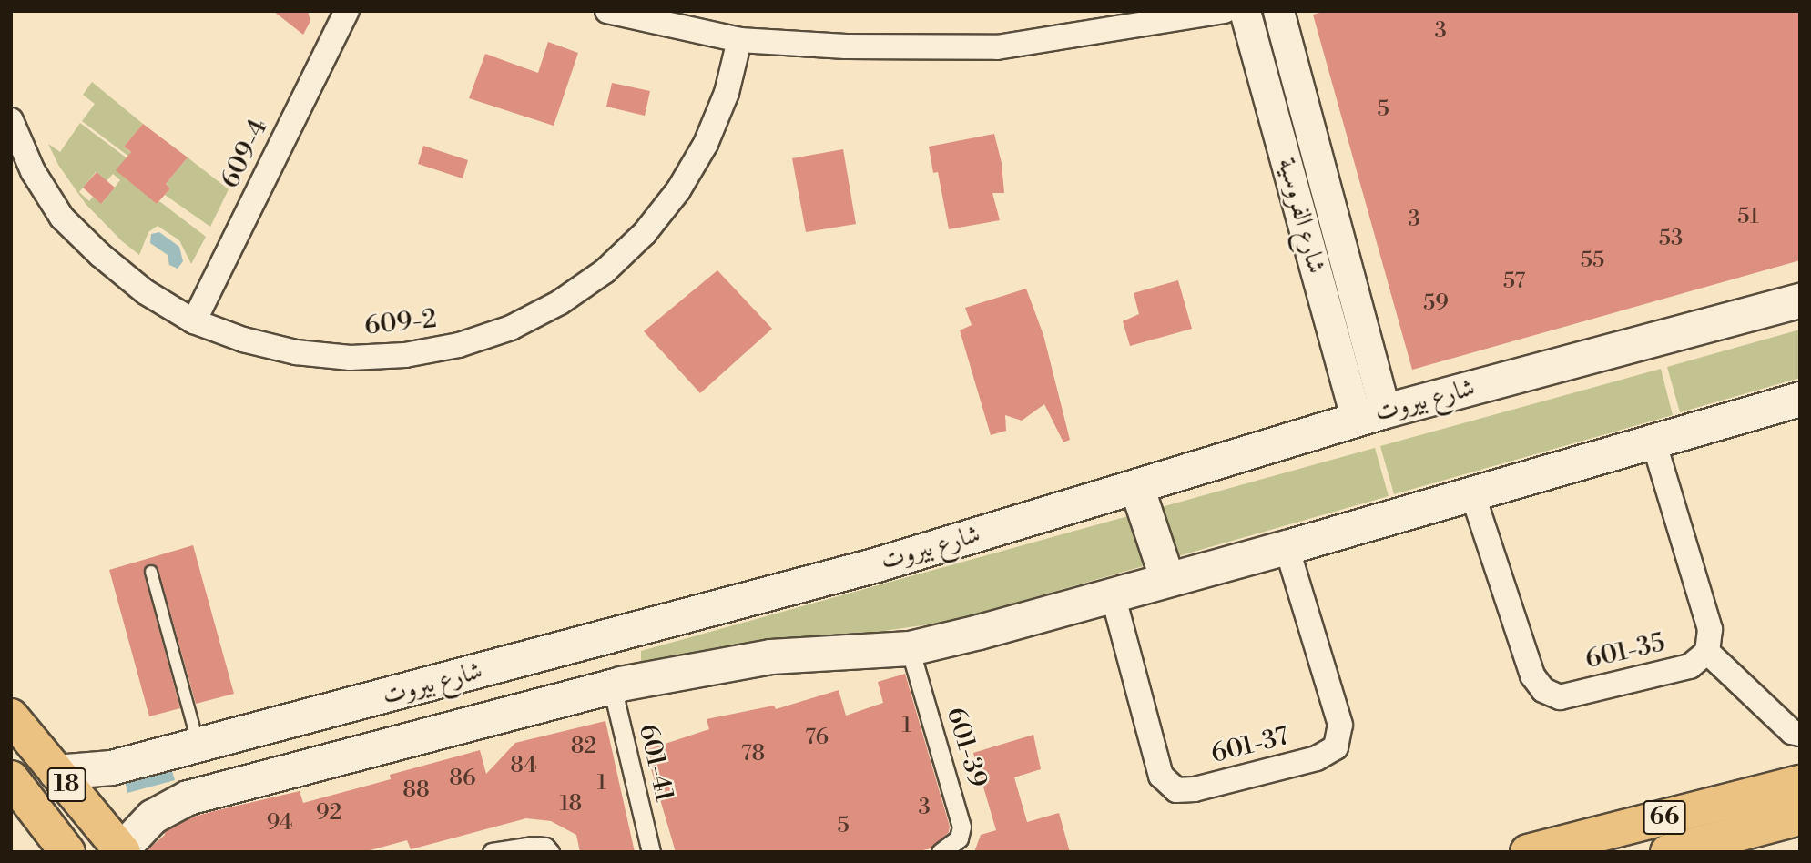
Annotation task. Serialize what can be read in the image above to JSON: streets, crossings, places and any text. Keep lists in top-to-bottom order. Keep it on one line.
{"streets":{"main road":["شارع بيروت","18","66"],"street":["609-4","شارع الفروسية","609-2","601-35","601-37","601-39","601-41"]},"crossings":[["609-4","609-2"],["شارع الفروسية","شارع بيروت"],["شارع بيروت","601-35"],["شارع بيروت","601-37"],["شارع بيروت","601-39"],["شارع بيروت","601-41"],["شارع بيروت","18"]],"house_numbers":["3","5","51","3","53","55","57","59","1","76","82","78","84","86","1","88","18","3","92","94","5"]}
